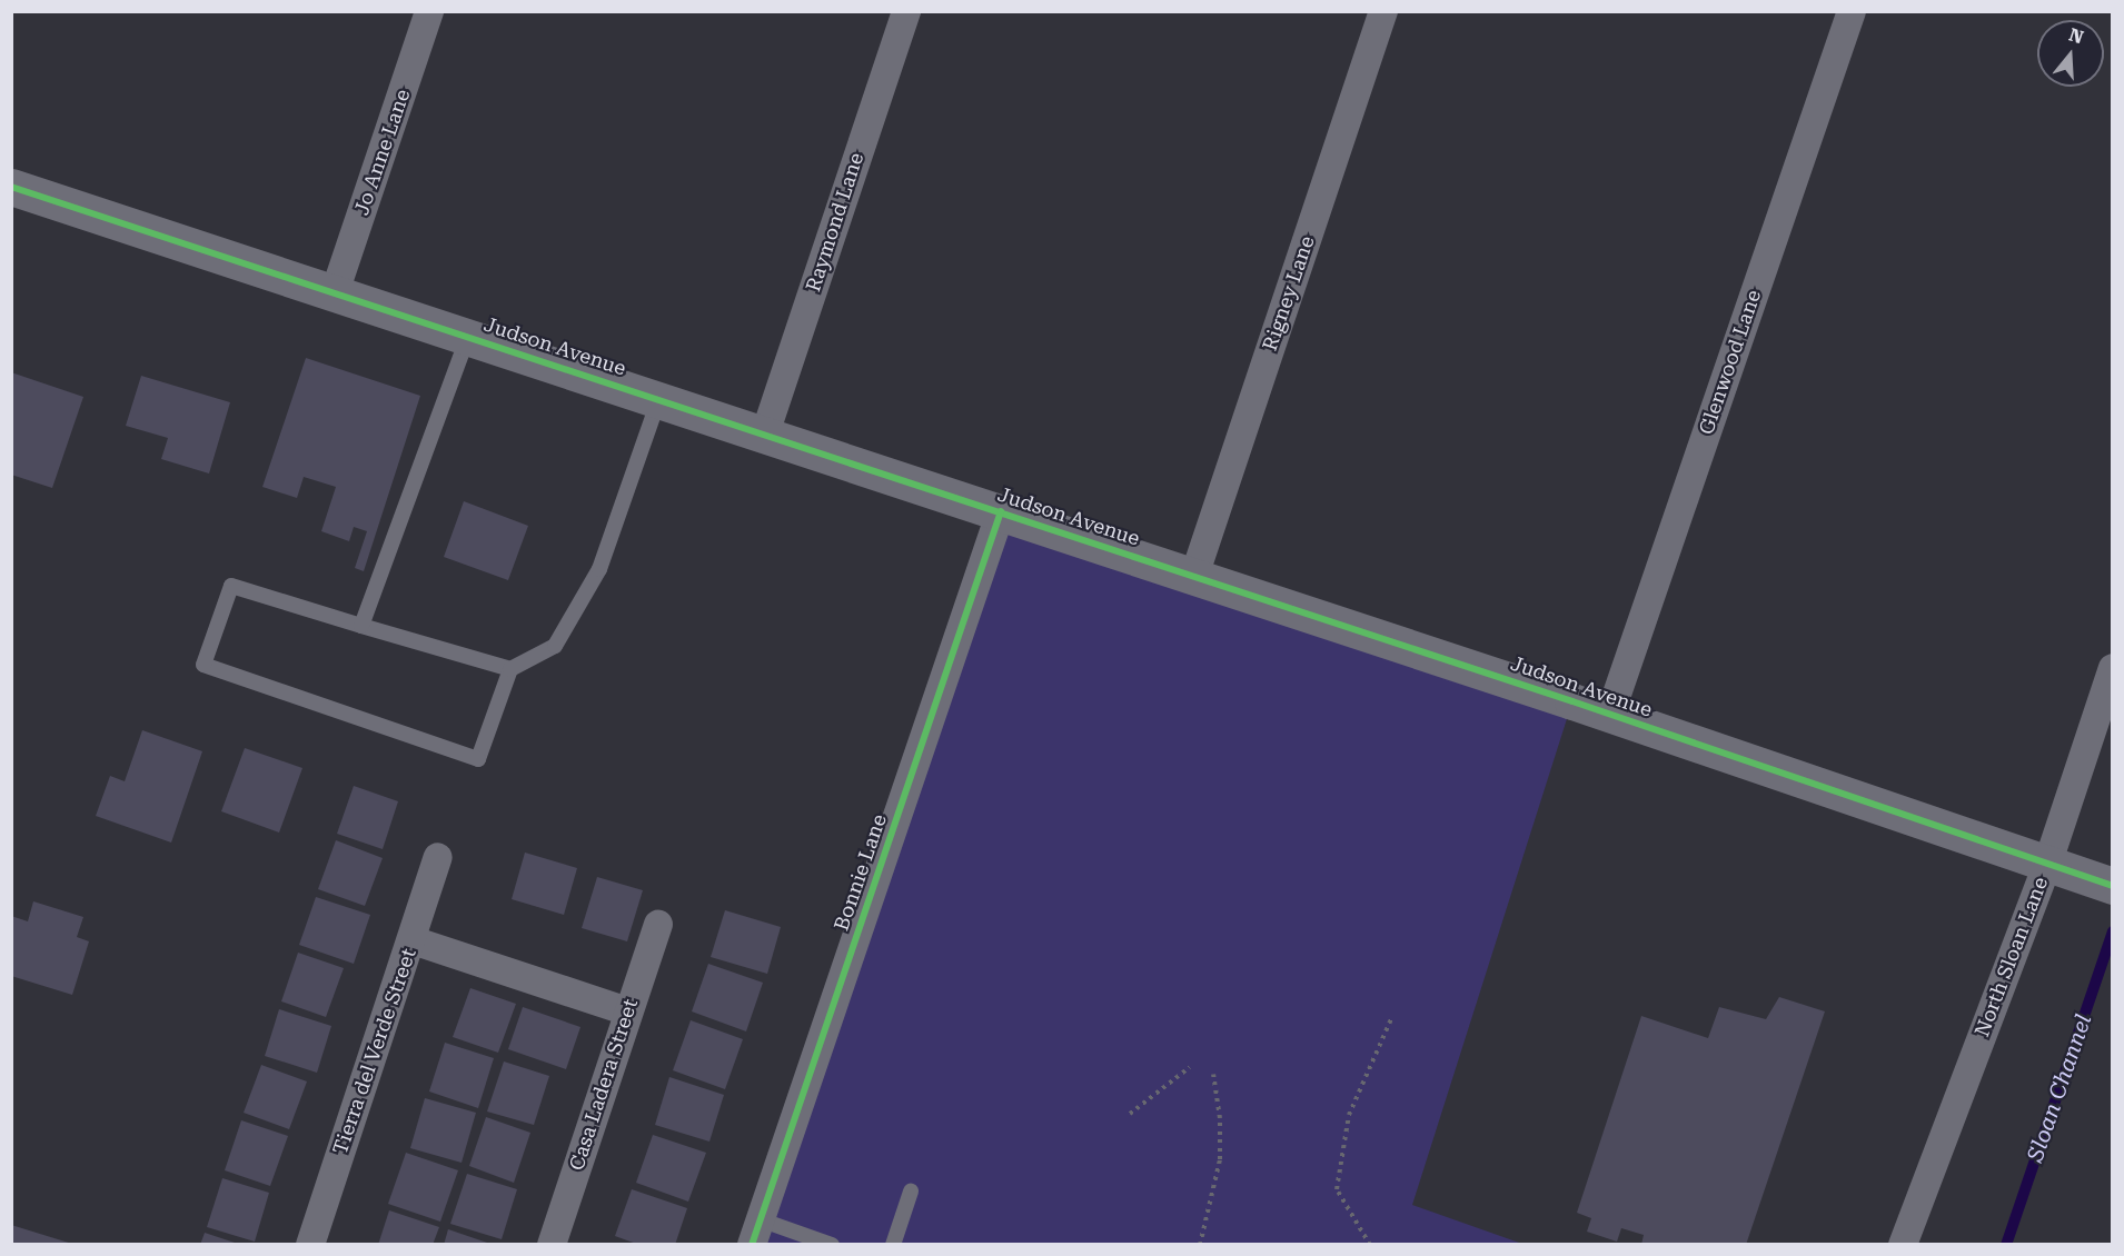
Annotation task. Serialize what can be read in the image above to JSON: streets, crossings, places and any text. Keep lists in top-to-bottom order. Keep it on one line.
{"streets":{"street":["Jo Anne Lane","Raymond Lane","Rigney Lane","Judson Avenue","Glenwood Lane","Bonnie Lane","North Sloan Lane","Tierra del Verde Street","Casa Ladera Street"]},"crossings":[["Jo Anne Lane","Judson Avenue"],["Raymond Lane","Judson Avenue"],["Rigney Lane","Judson Avenue"],["Judson Avenue","Glenwood Lane"],["Judson Avenue","Bonnie Lane"],["Judson Avenue","North Sloan Lane"]],"water":["Sloan Channel"],"north":"top"}
